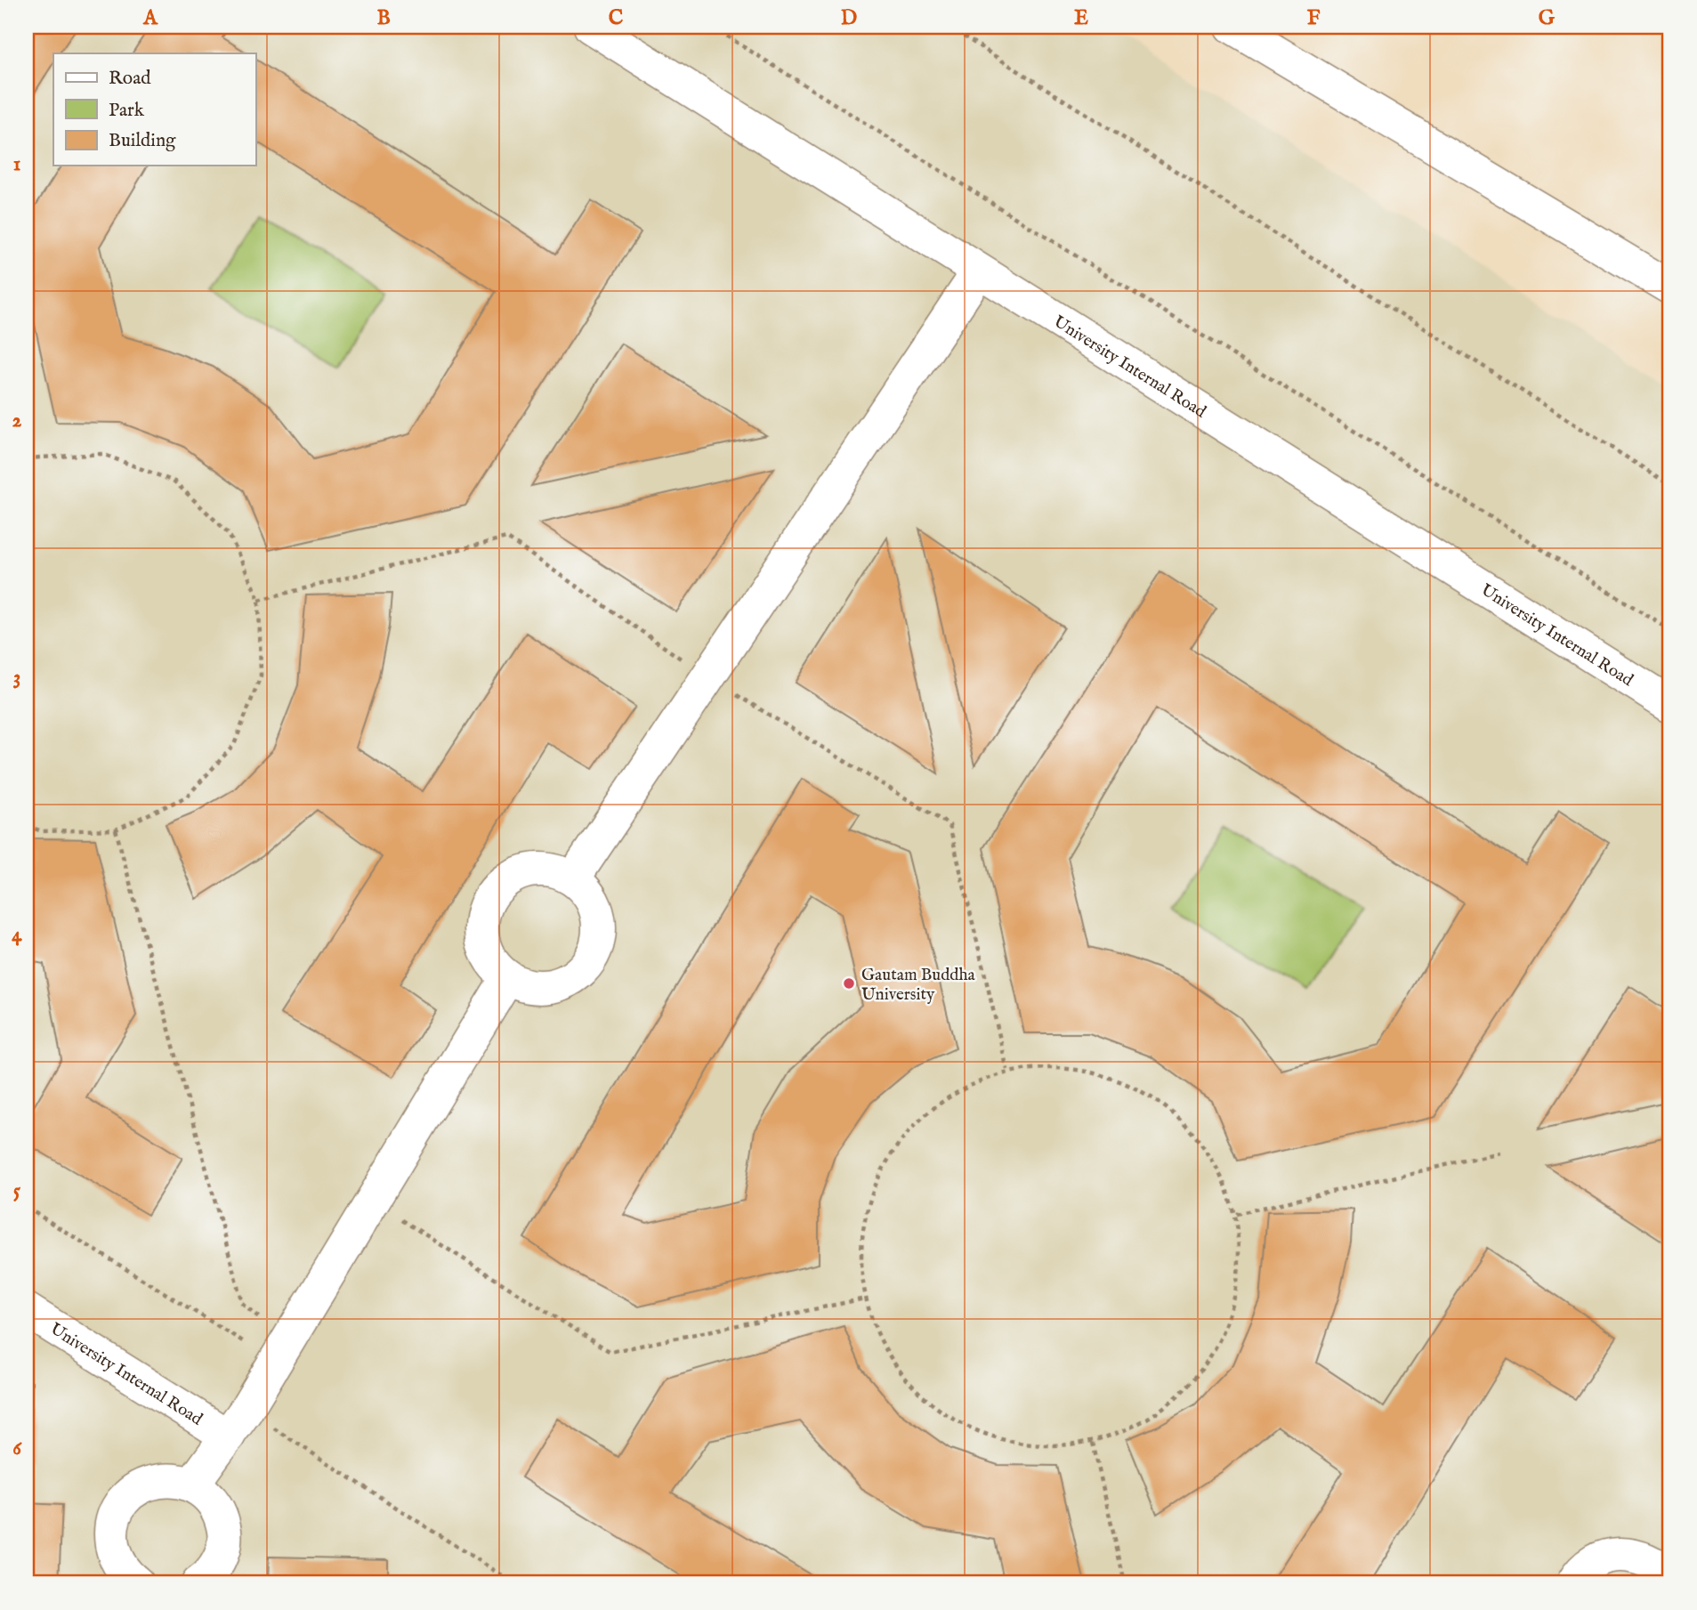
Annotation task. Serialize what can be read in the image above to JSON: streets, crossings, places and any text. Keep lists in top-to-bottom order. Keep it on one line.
{"streets":{"street":["University Internal Road"]},"places":["Gautam Buddha University"],"legend":["Road","Park","Building"],"grid":{"columns":["A","B","C","D","E","F","G"],"rows":["1","2","3","4","5","6"]}}
